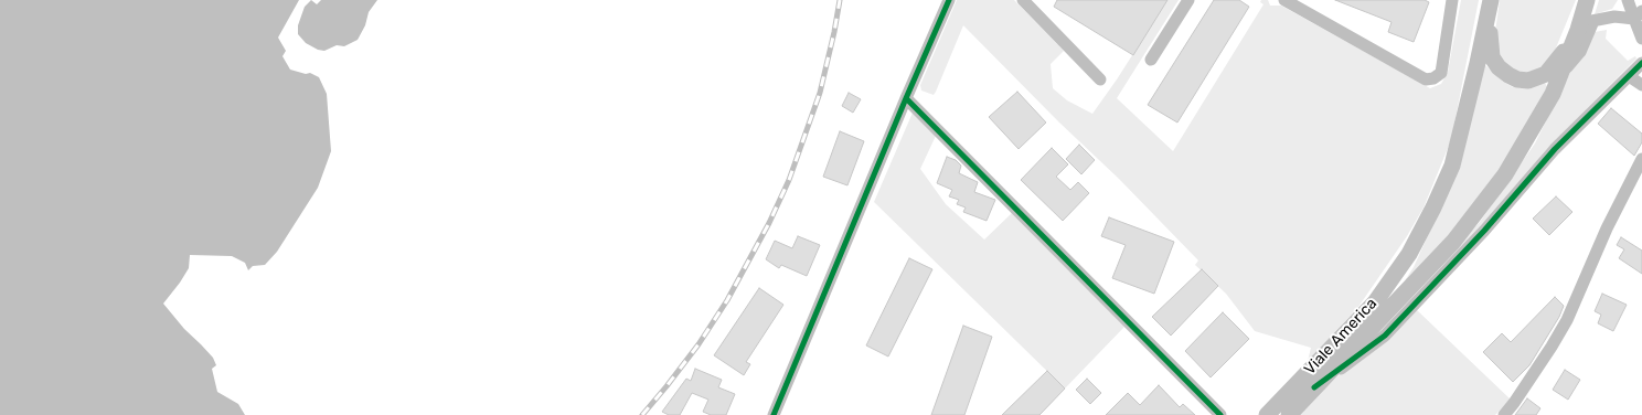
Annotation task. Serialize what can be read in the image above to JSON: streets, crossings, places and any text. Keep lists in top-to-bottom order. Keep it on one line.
{"streets":{"main road":["Viale America"]}}
